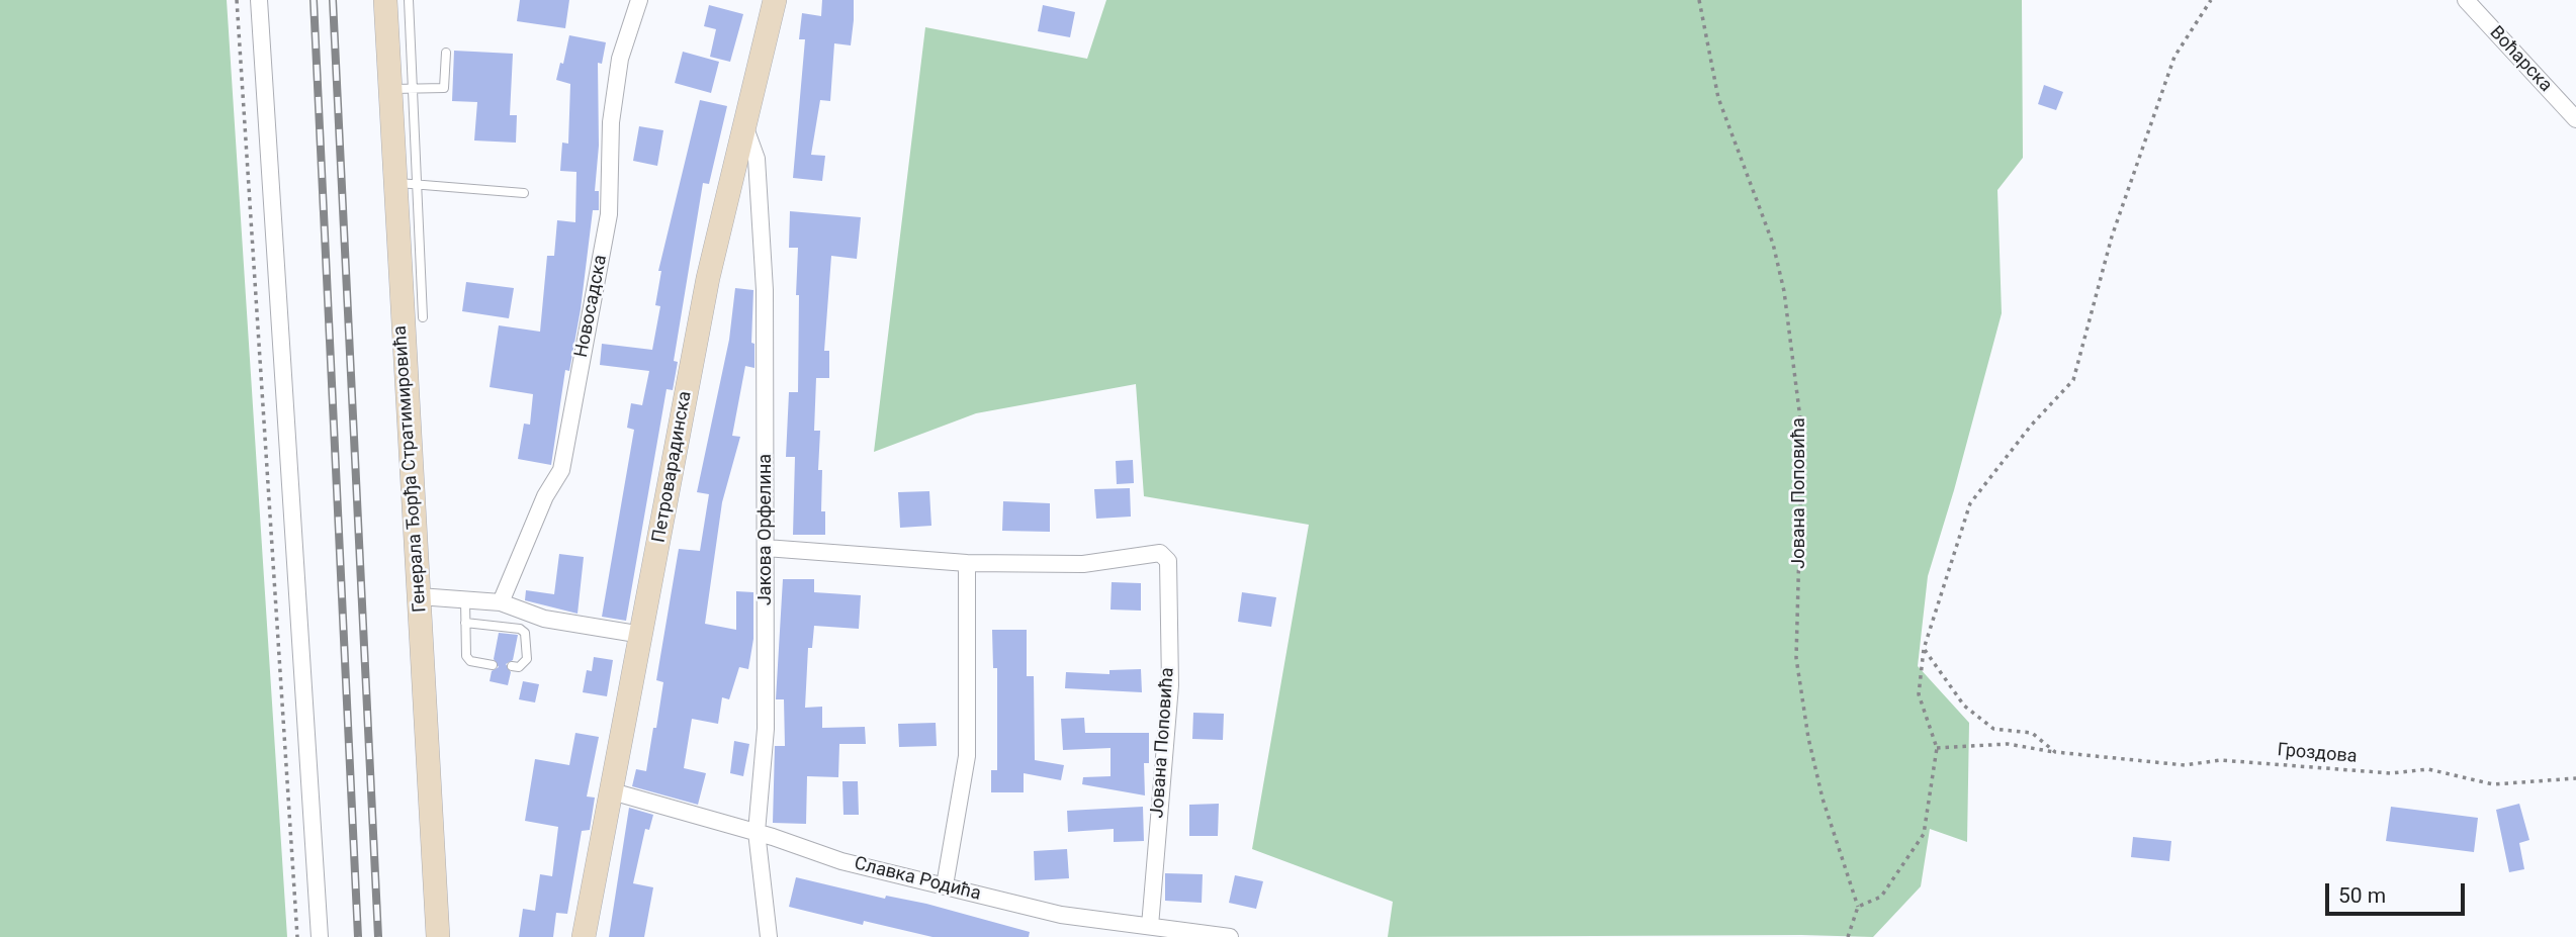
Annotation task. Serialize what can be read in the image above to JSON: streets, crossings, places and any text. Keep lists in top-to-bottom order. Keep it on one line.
{"streets":{"street":["Воћарска","Новосадска","Петроварадинска","Генерала Ђорђа Стратимировића","Јована Поповића","Јакова Орфелина","Славка Родића"],"path":["Гроздова"]},"crossings":[["Петроварадинска","Јакова Орфелина"],["Петроварадинска","Славка Родића"],["Јована Поповића","Славка Родића"],["Јакова Орфелина","Славка Родића"]],"scale_bar":"50 m"}
